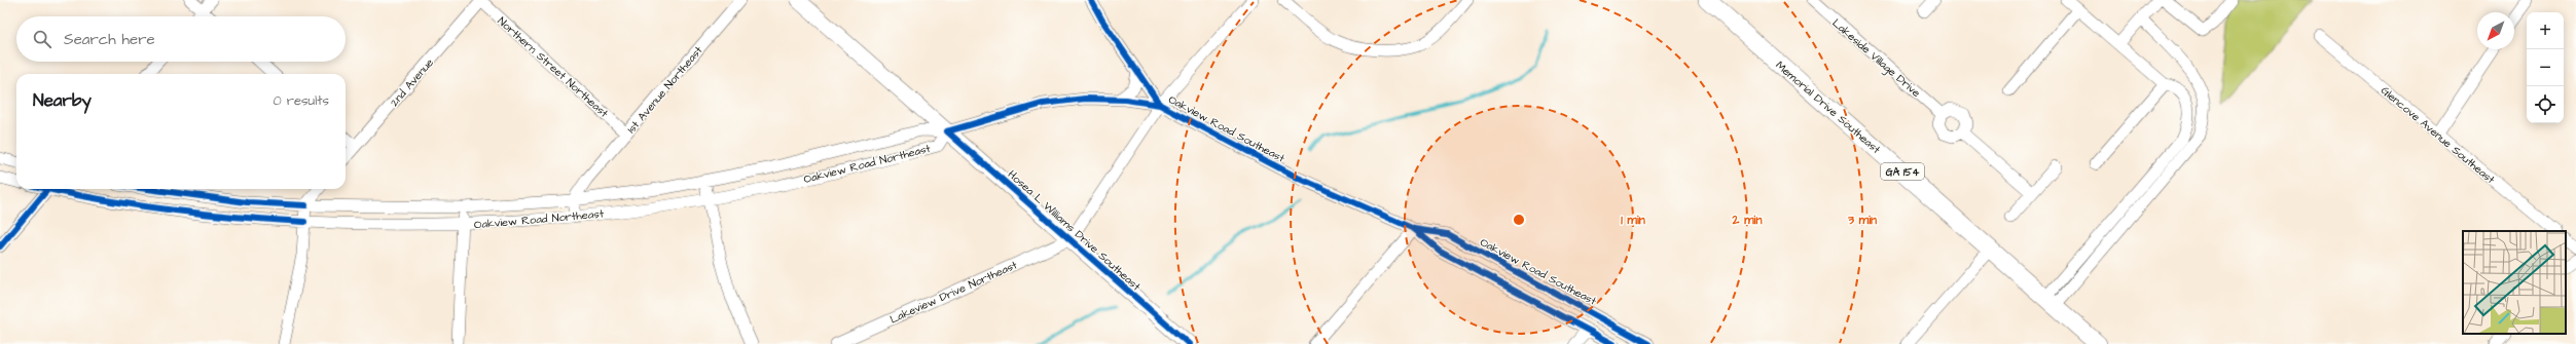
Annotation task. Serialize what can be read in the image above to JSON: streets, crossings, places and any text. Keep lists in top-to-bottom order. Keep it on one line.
{"streets":{"main road":["Memorial Drive Southeast","GA 154"],"street":["Lakeside Village Drive","Northern Street Northeast","2nd Avenue","1st Avenue Northeast","Oakview Road Southeast","Glencove Avenue Southeast","Oakview Road Northeast","Hosea L Williams Drive Southeast","Lakeview Drive Northeast"]},"crossings":[["Northern Street Northeast","2nd Avenue"],["Northern Street Northeast","1st Avenue Northeast"],["1st Avenue Northeast","Oakview Road Northeast"],["Oakview Road Southeast","Oakview Road Northeast"],["Oakview Road Southeast","Hosea L Williams Drive Southeast"],["Oakview Road Northeast","Hosea L Williams Drive Southeast"],["Hosea L Williams Drive Southeast","Lakeview Drive Northeast"]],"north":"bottom left","page":{"map_buttons":["+","−"],"search":"Search here","heading":["Nearby","0 results"]},"rings":["1 min","2 min","3 min"]}
